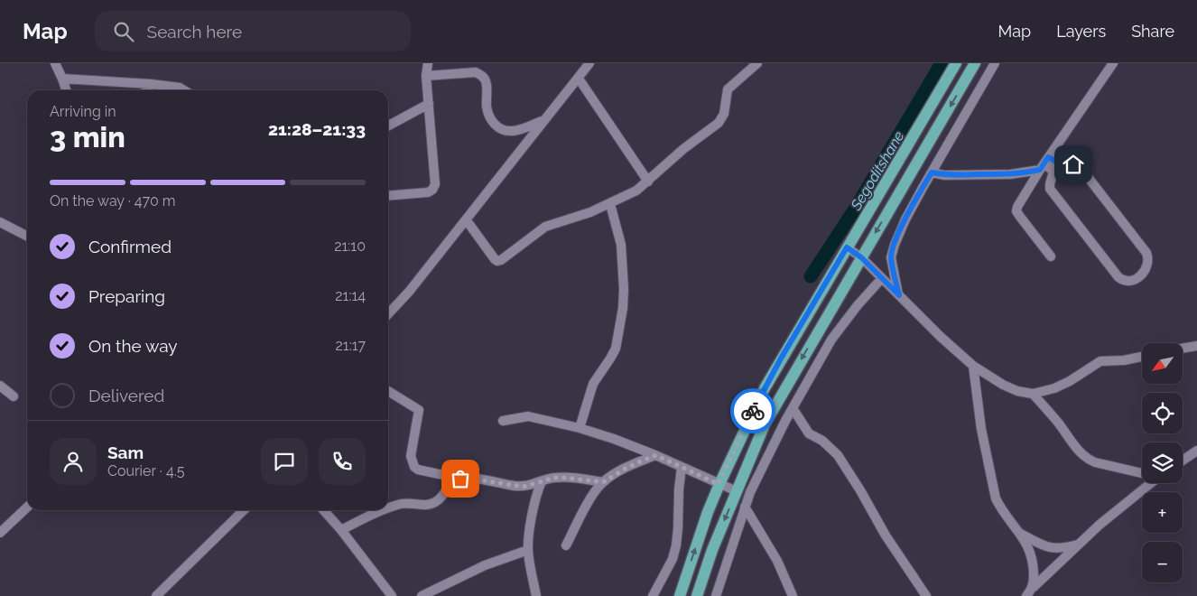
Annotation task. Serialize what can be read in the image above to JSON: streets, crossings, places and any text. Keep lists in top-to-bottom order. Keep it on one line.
{"water":["Segoditshane"],"north":"bottom left","page":{"header":"Map","search":"Search here","nav":["Map","Layers","Share"],"heading":["3 min","Arriving in","21:28–21:33"],"panel":["Sam","Courier · 4.5"],"bar":"On the way · 470 m","list":[["Confirmed","21:10"],["Preparing","21:14"],["On the way","21:17"],"Delivered"],"map_buttons":["+","−"]}}
